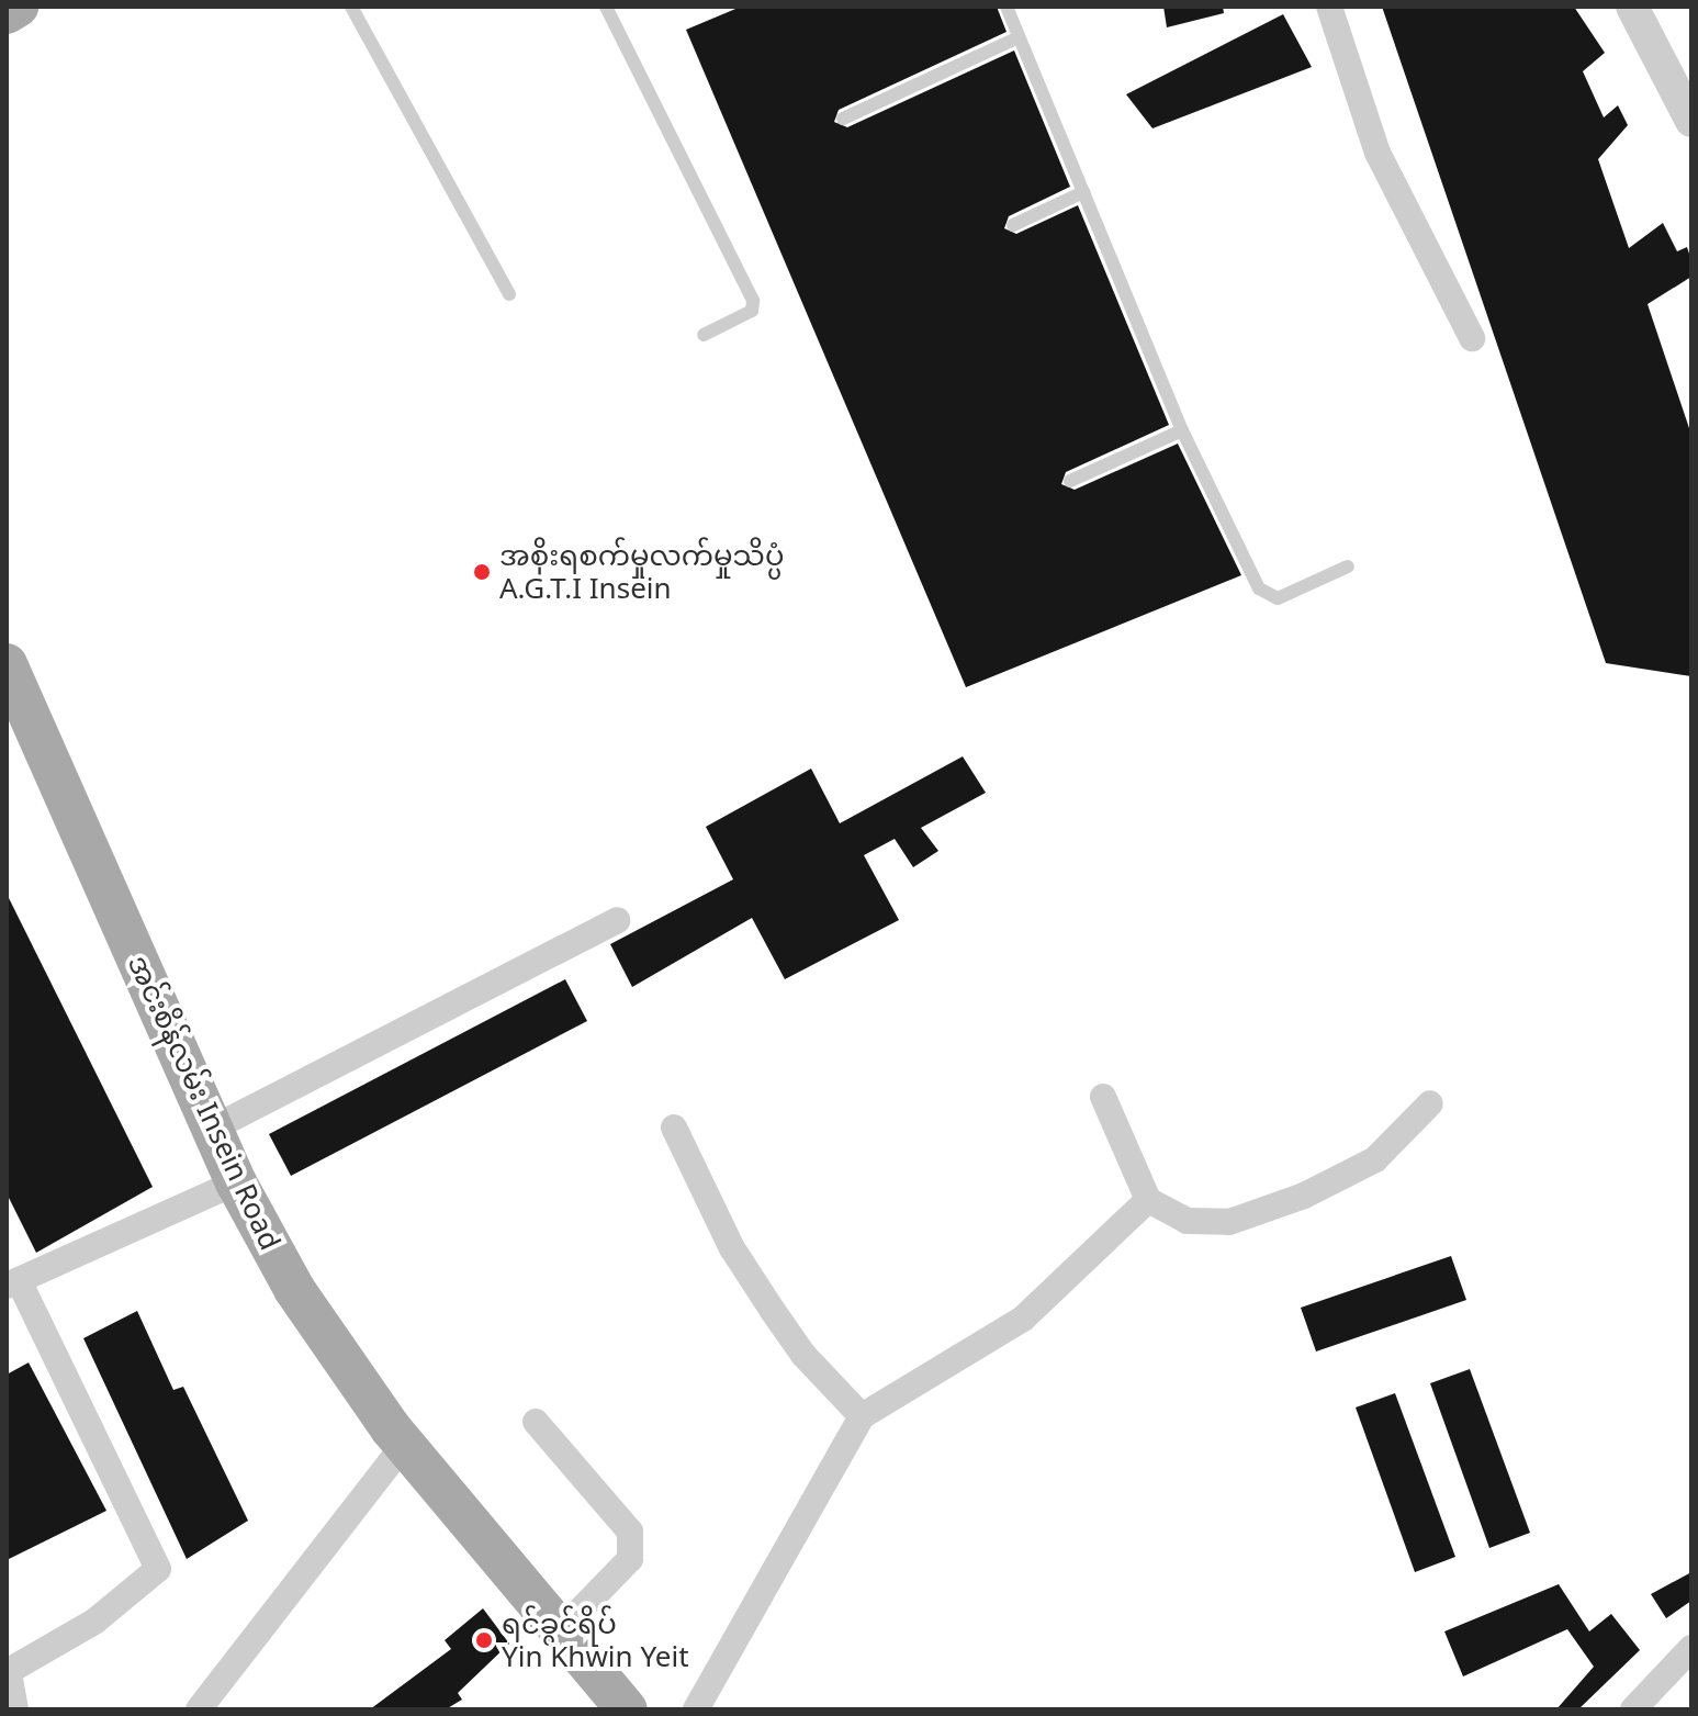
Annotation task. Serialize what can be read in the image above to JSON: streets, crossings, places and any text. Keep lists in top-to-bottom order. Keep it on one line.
{"streets":{"main road":["အင်းစိန်လမ်း Insein Road"]},"places":["အစိုးရစက်မှုလက်မှုသိပ္ပံ A.G.T.I Insein","ရင်ခွင်ရိပ် Yin Khwin Yeit"]}
